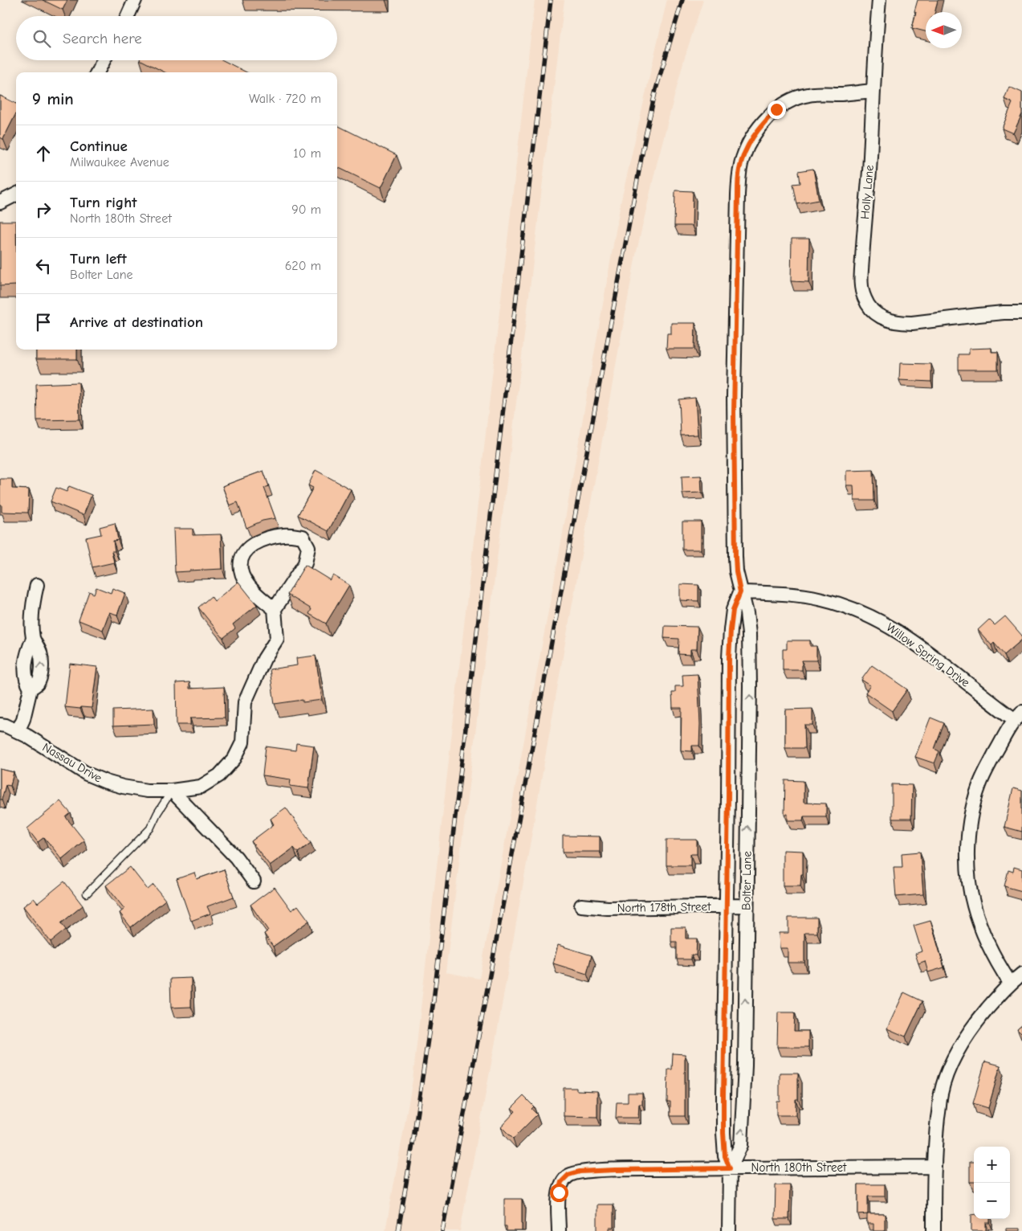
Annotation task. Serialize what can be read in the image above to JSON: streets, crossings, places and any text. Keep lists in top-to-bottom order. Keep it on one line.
{"streets":{"street":["Holly Lane","Willow Spring Drive","Nassau Drive","Bolter Lane","North 178th Street","North 180th Street"]},"crossings":[["Holly Lane","Bolter Lane"],["Willow Spring Drive","Bolter Lane"],["Bolter Lane","North 178th Street"],["Bolter Lane","North 180th Street"]],"north":"left","page":{"search":"Search here","heading":["9 min","Walk · 720 m"],"list":[["Continue","Milwaukee Avenue","10 m"],["Turn right","North 180th Street","90 m"],["Turn left","Bolter Lane","620 m"],"Arrive at destination"],"map_buttons":["+","−"]}}
